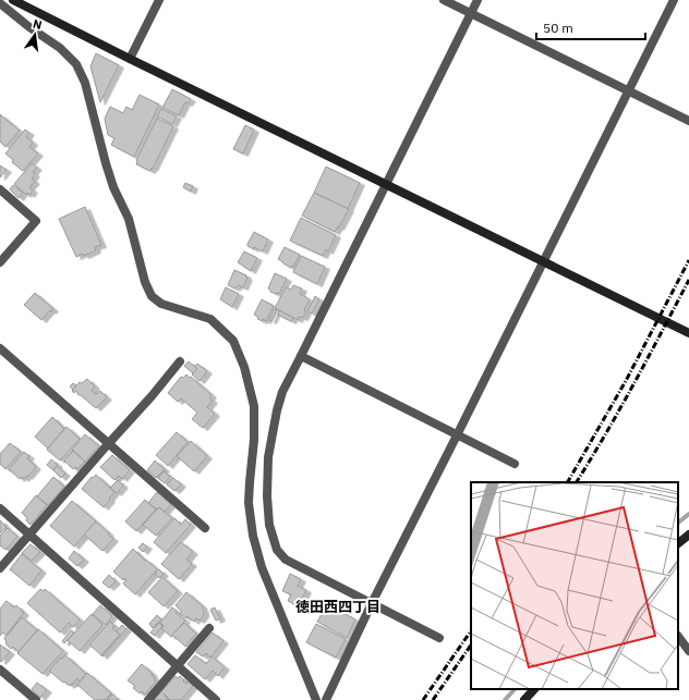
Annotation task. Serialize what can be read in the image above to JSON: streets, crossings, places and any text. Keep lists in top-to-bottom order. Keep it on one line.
{"districts":["徳田西四丁目"],"scale_bar":"50 m","north":"top"}
